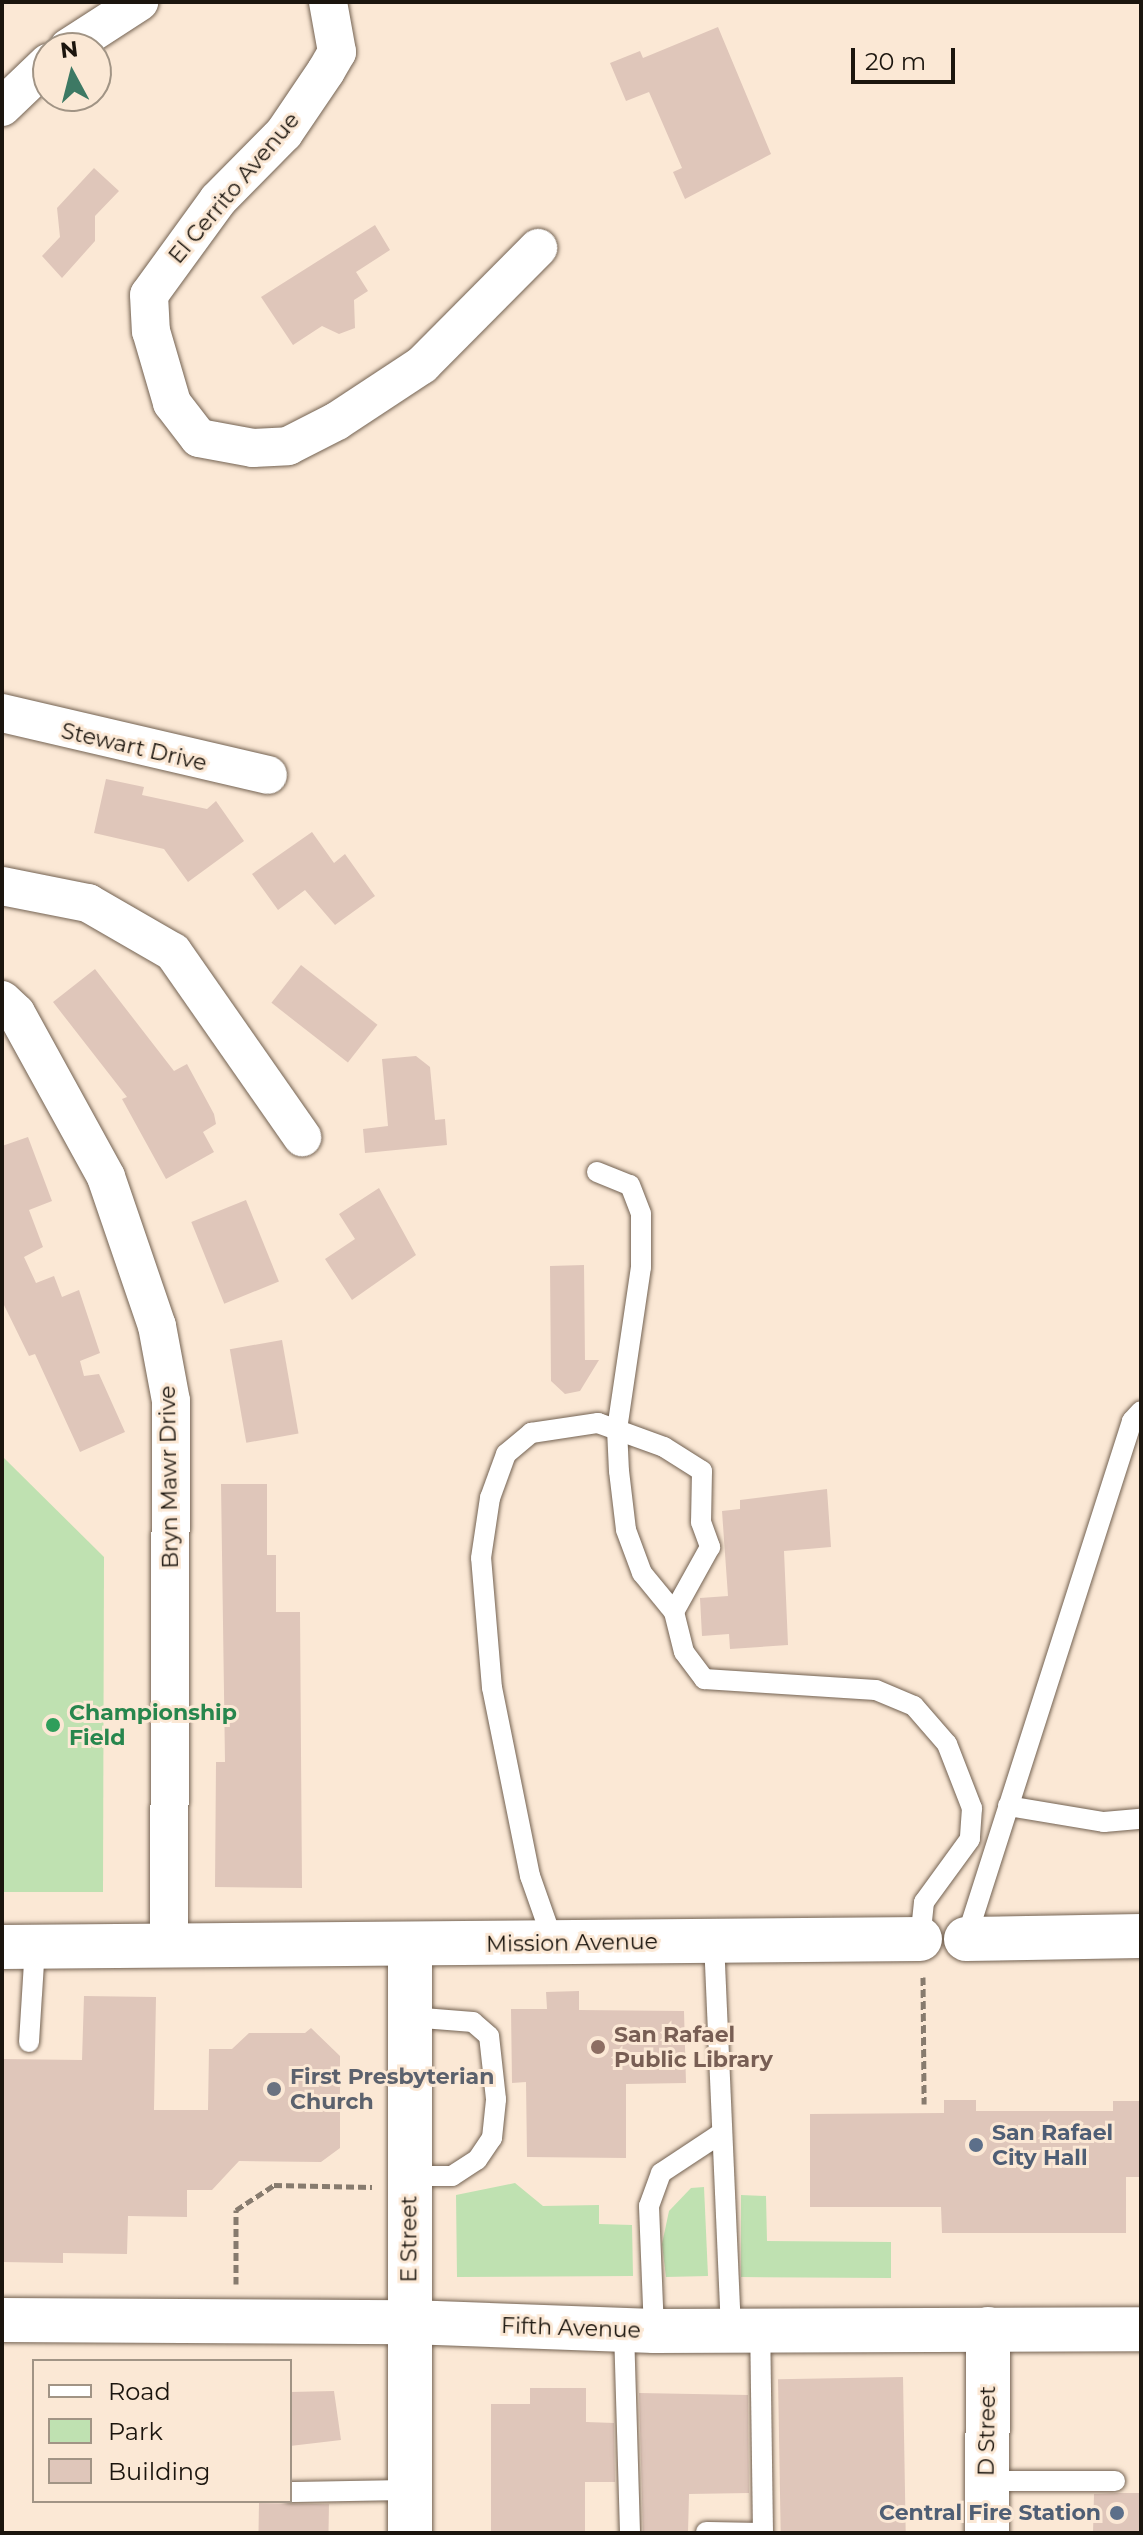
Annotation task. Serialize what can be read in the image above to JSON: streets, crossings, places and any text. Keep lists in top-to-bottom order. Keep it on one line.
{"streets":{"street":["El Cerrito Avenue","Stewart Drive","Bryn Mawr Drive","Mission Avenue","E Street","Fifth Avenue","D Street"]},"crossings":[["Bryn Mawr Drive","Mission Avenue"],["Mission Avenue","E Street"],["E Street","Fifth Avenue"],["Fifth Avenue","D Street"]],"places":["Championship Field","San Rafael Public Library","First Presbyterian Church","San Rafael City Hall","Central Fire Station"],"legend":["Road","Park","Building"],"scale_bar":"20 m","north":"top"}
